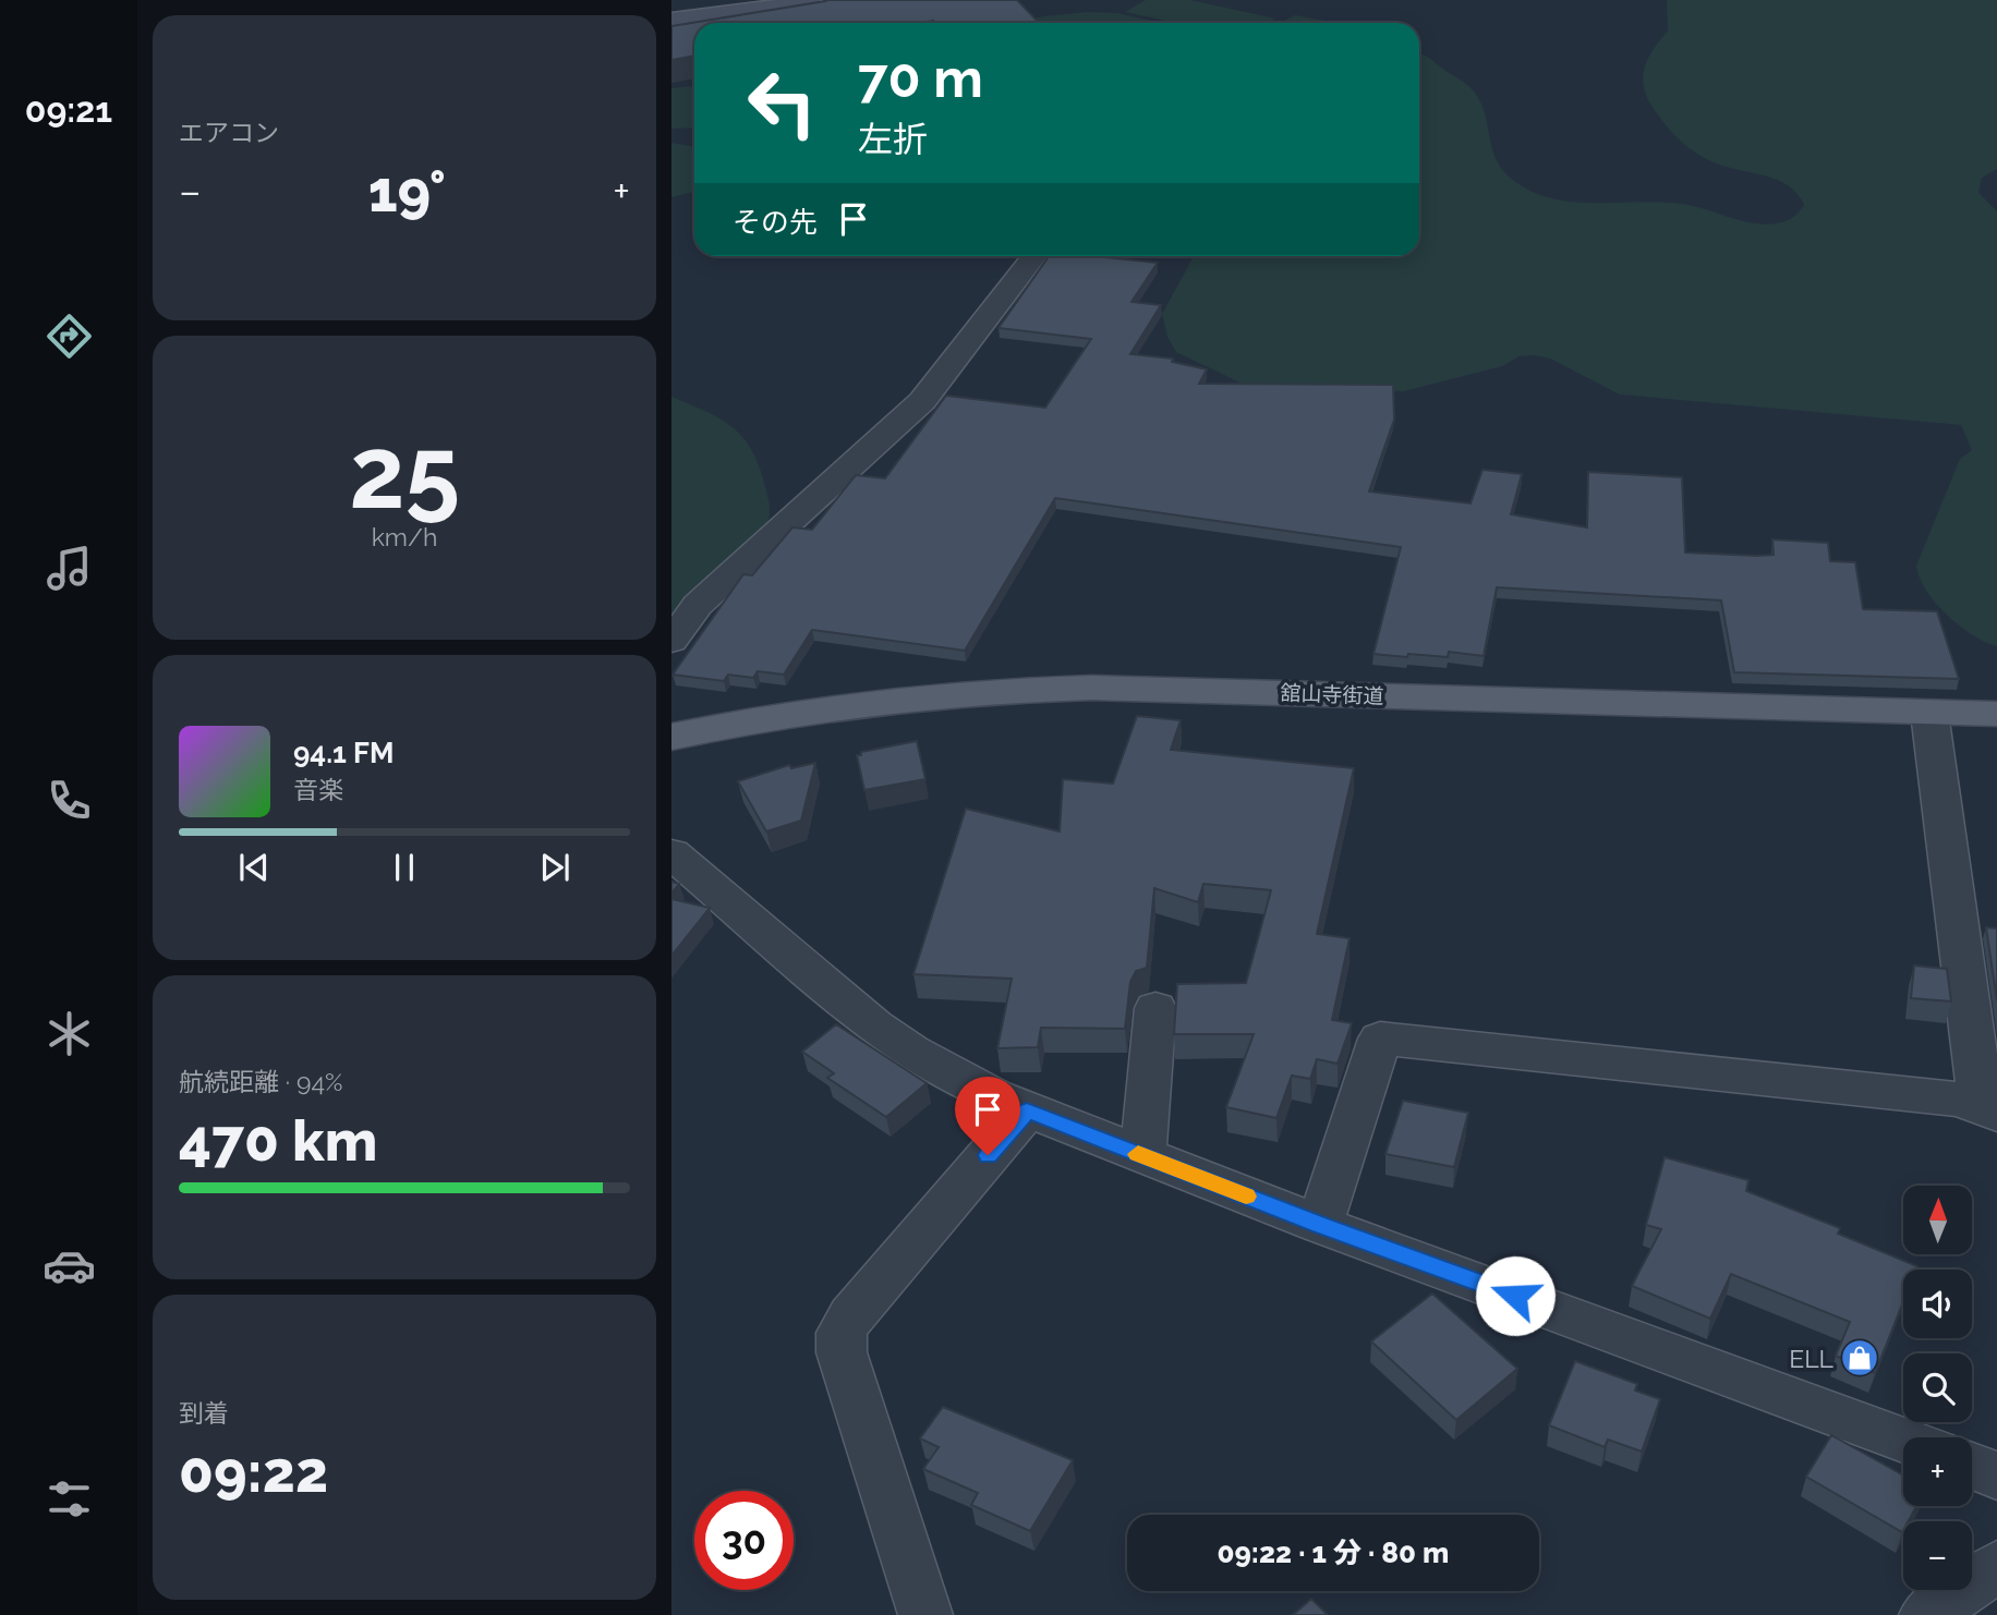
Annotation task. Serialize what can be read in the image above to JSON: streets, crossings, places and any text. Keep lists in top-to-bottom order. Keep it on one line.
{"streets":{"main road":["舘山寺街道"]},"places":{"shop":["ELL"]},"north":"top","page":{"tabs":"09:21","tile":["エアコン",["25","km/h"],["航続距離 · 94%","470 km"],["到着","09:22"]],"turn":["70 m","左折"],"heat":["−","19°","+"],"then":"その先","song":["94.1 FM","音楽"],"map_buttons":["+","−"],"limit":"30","trip":"09:22 · 1 分 · 80 m"}}
